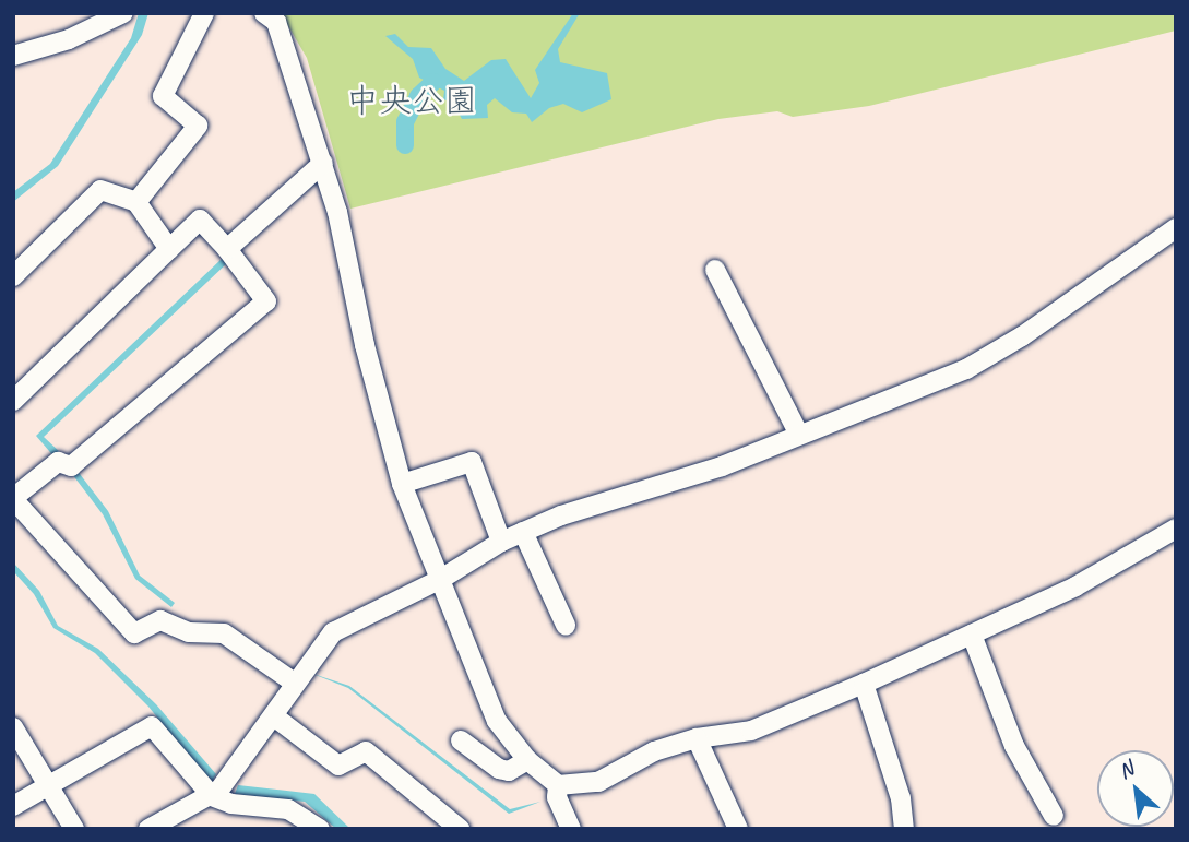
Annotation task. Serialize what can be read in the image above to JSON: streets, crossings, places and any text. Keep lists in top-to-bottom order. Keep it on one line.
{"parks":["中央公園"],"north":"top left"}
